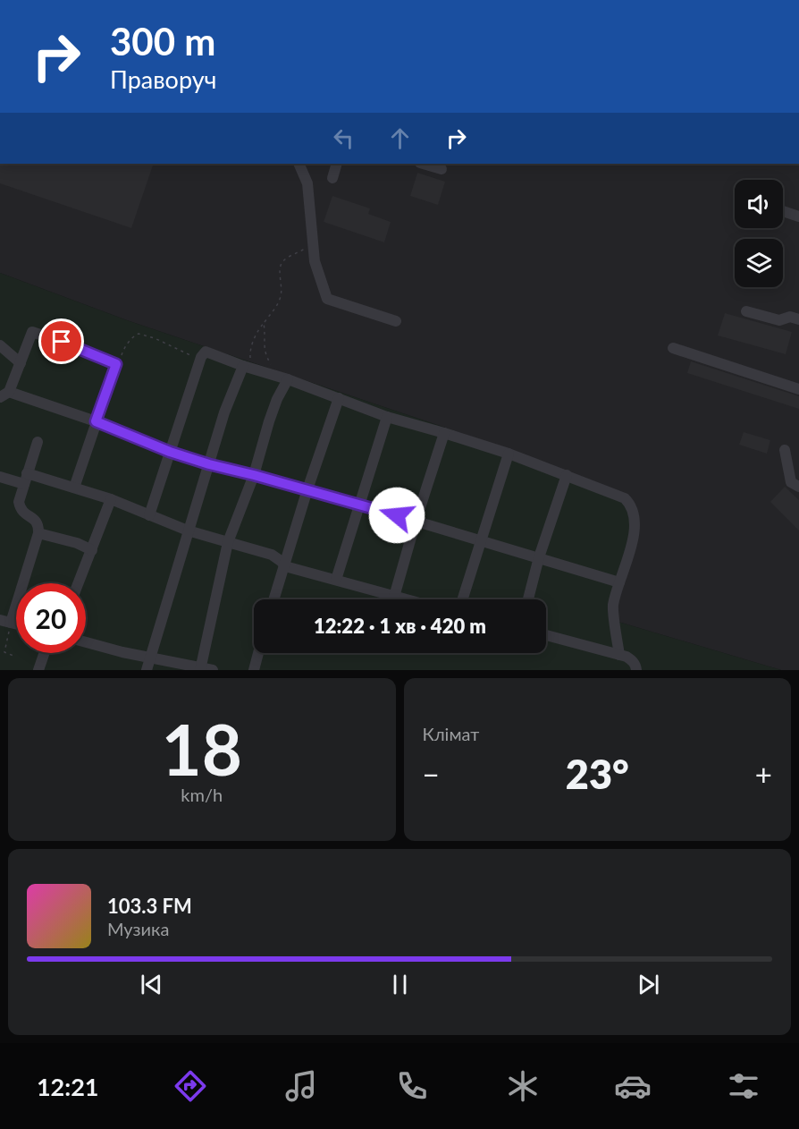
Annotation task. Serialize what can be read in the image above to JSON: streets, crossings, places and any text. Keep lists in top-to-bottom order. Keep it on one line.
{"page":{"turn":["300 m","Праворуч"],"limit":"20","trip":"12:22 · 1 хв · 420 m","tile":[["18","km/h"],"Клімат"],"heat":["−","23°","+"],"song":["103.3 FM","Музика"],"tabs":"12:21"}}
